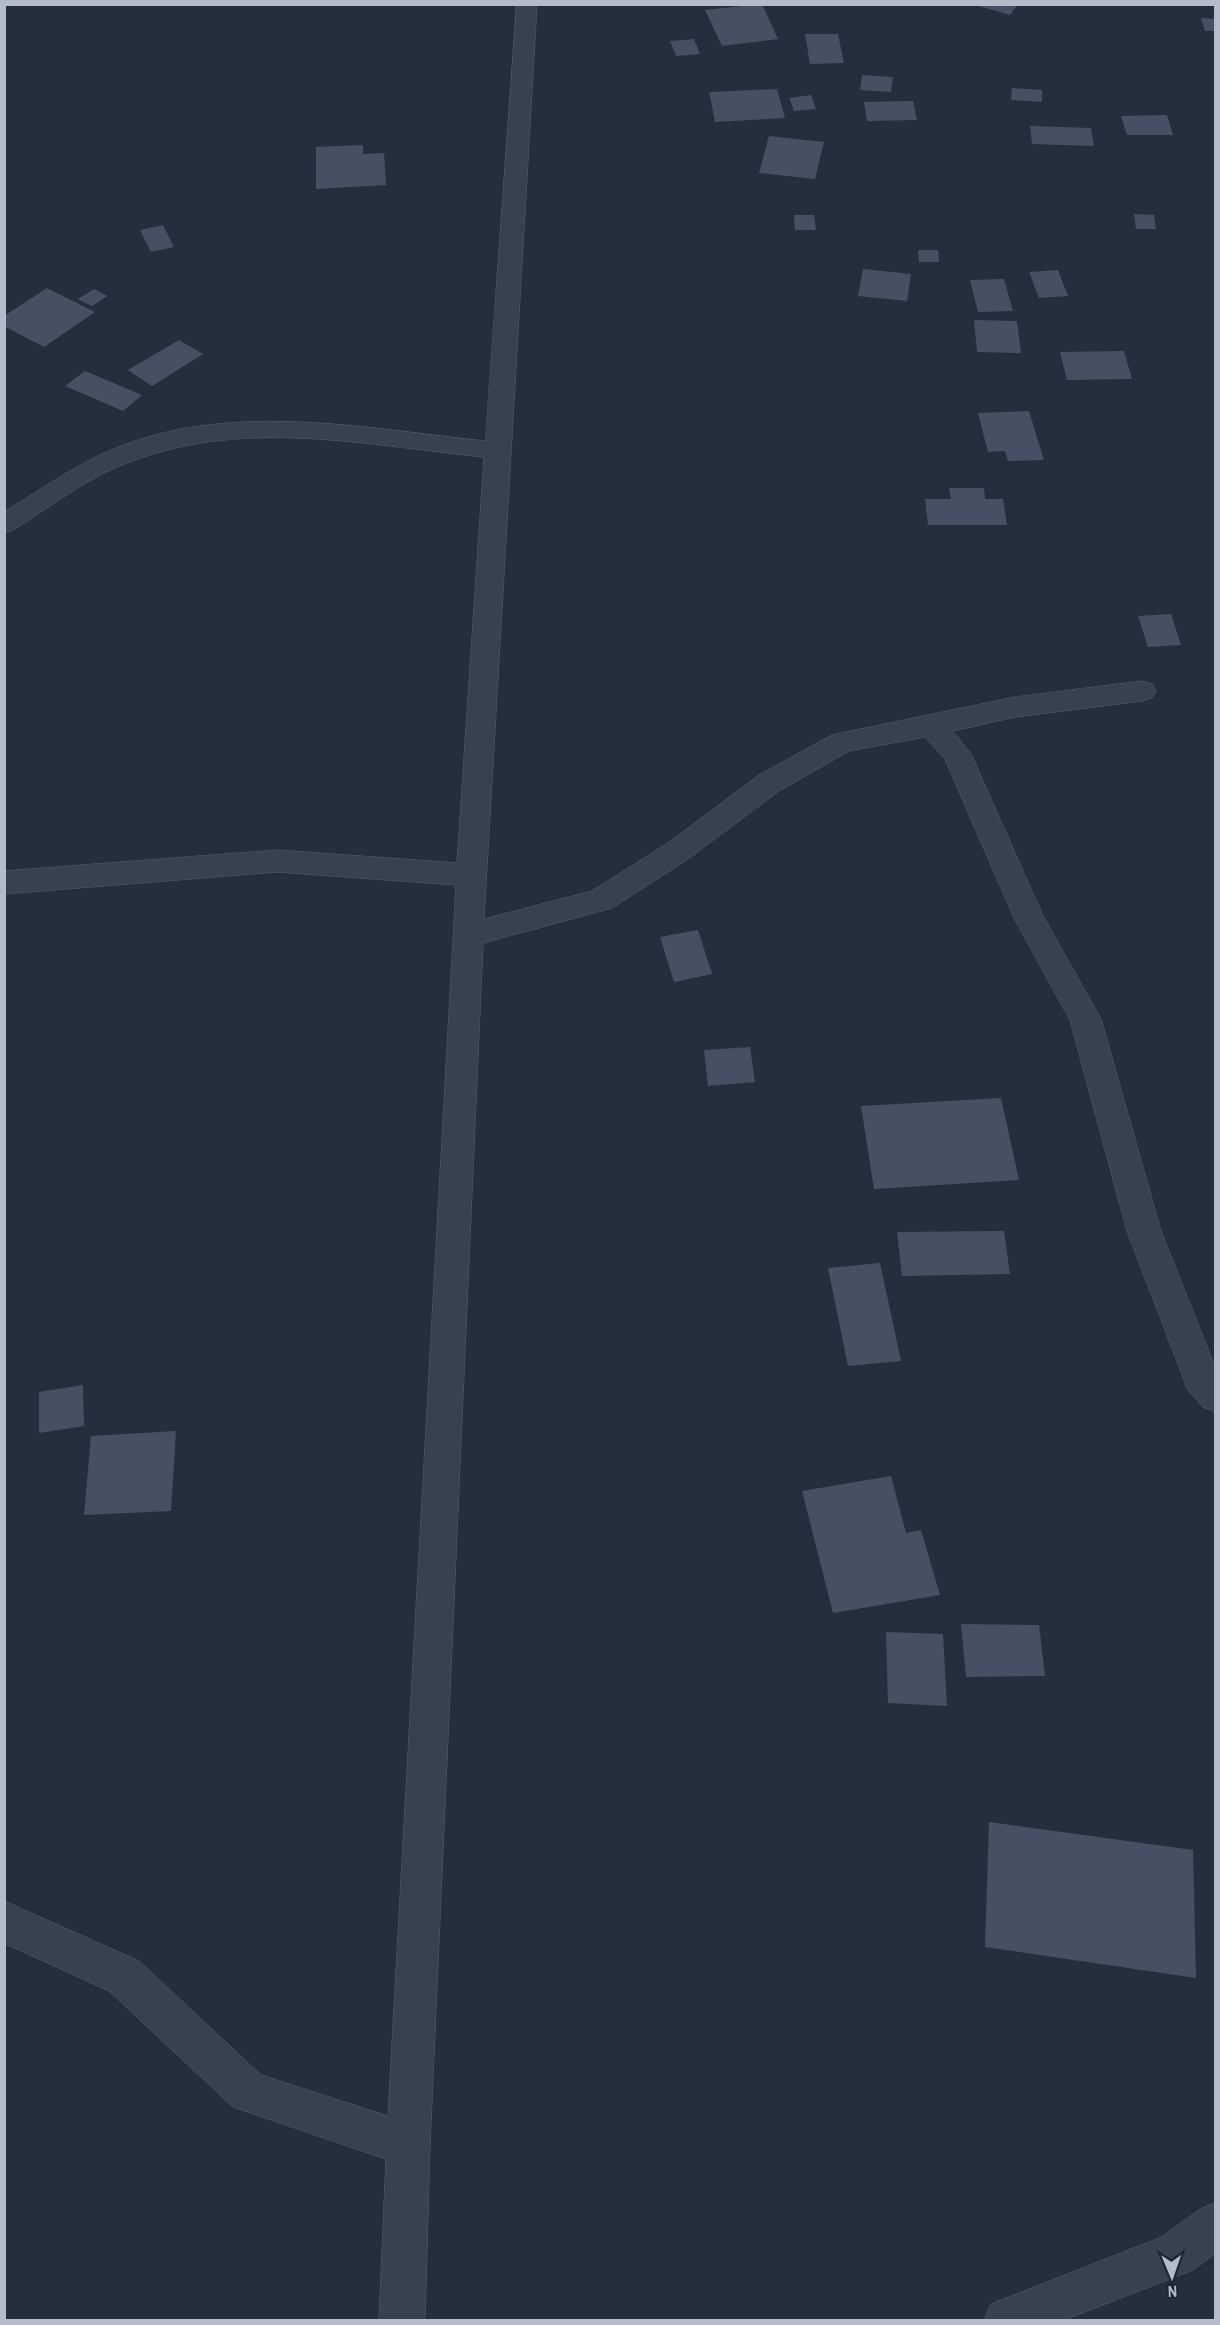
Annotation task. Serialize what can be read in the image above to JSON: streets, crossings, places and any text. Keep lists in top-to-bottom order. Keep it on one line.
{"north":"bottom"}
